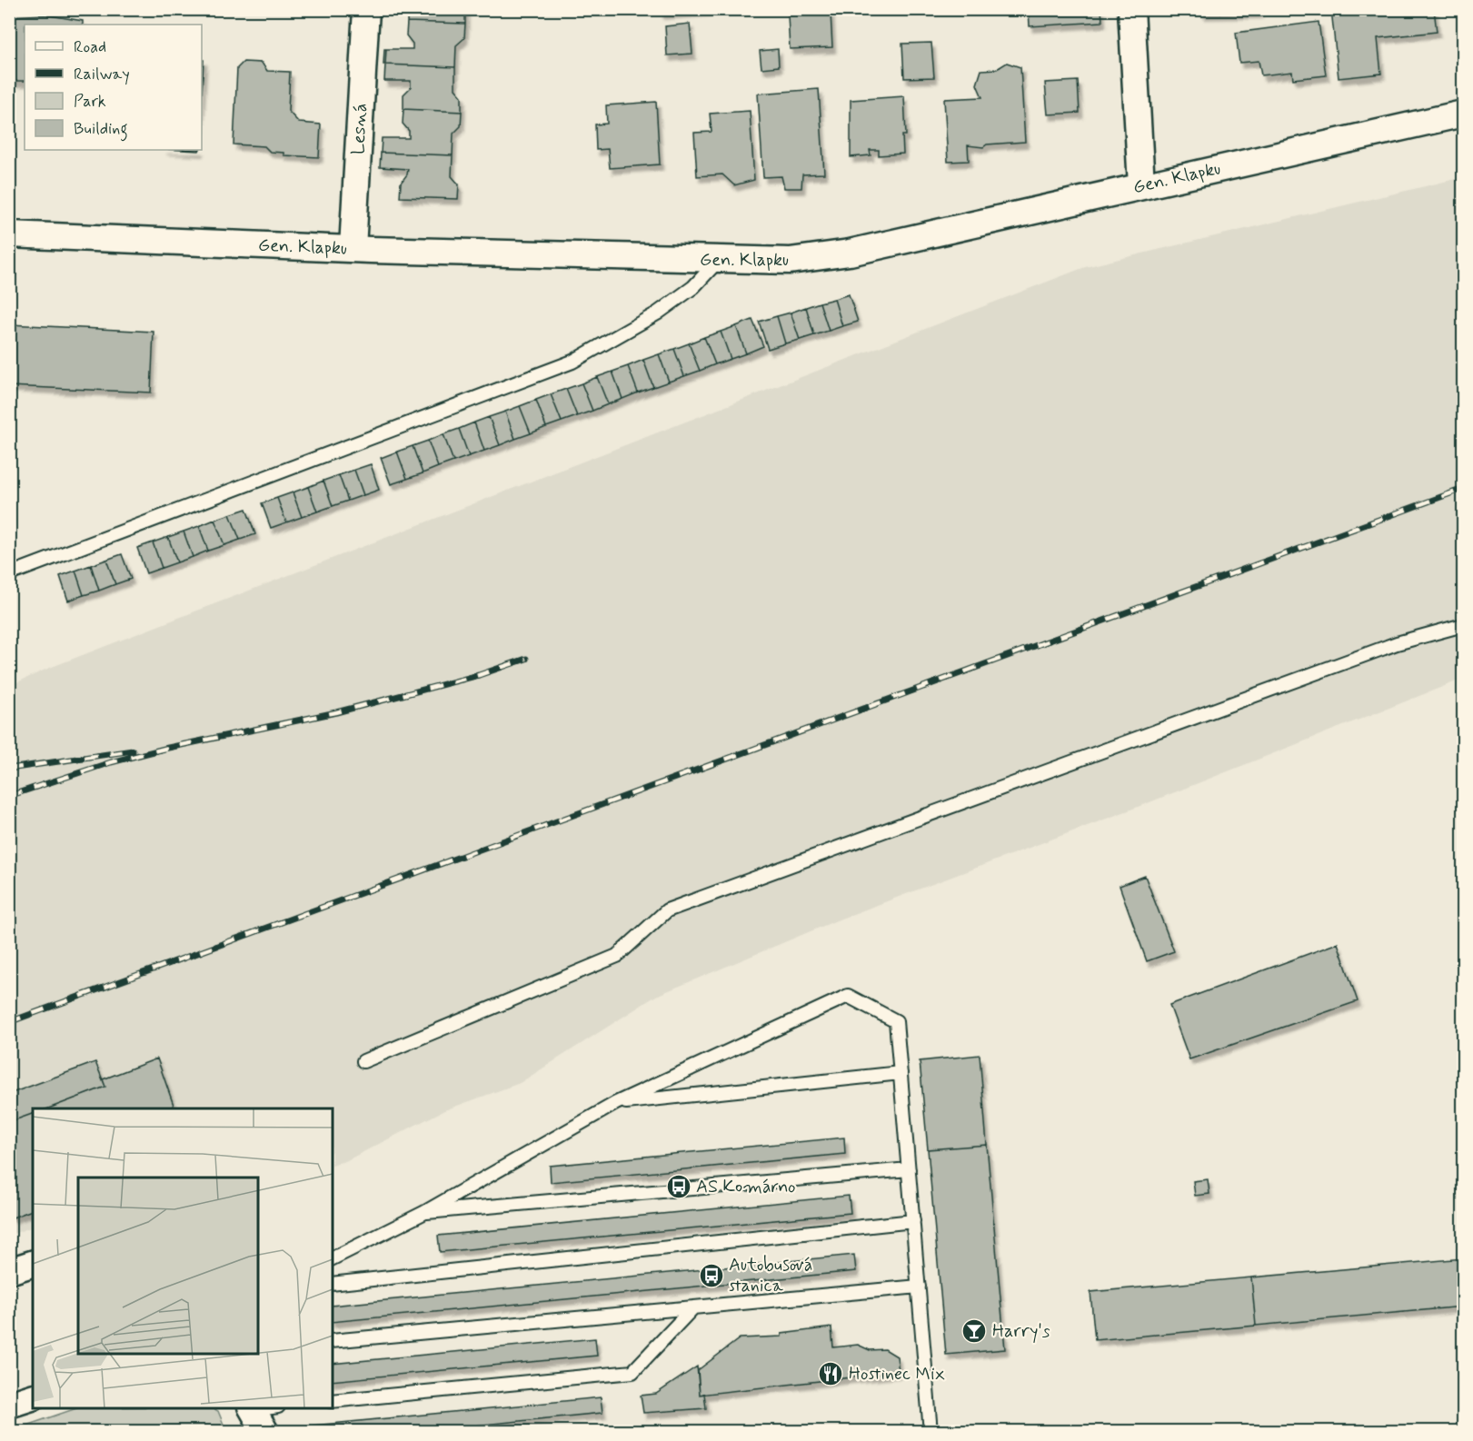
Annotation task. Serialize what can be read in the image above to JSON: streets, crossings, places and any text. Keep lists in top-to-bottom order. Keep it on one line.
{"streets":{"street":["Lesná","Gen. Klapku"]},"crossings":[["Lesná","Gen. Klapku"]],"places":{"bus stop":["AS Komárno","Autobusová stanica"],"bar":["Harry's"],"restaurant":["Hostinec Mix"]},"legend":["Road","Railway","Park","Building"]}
